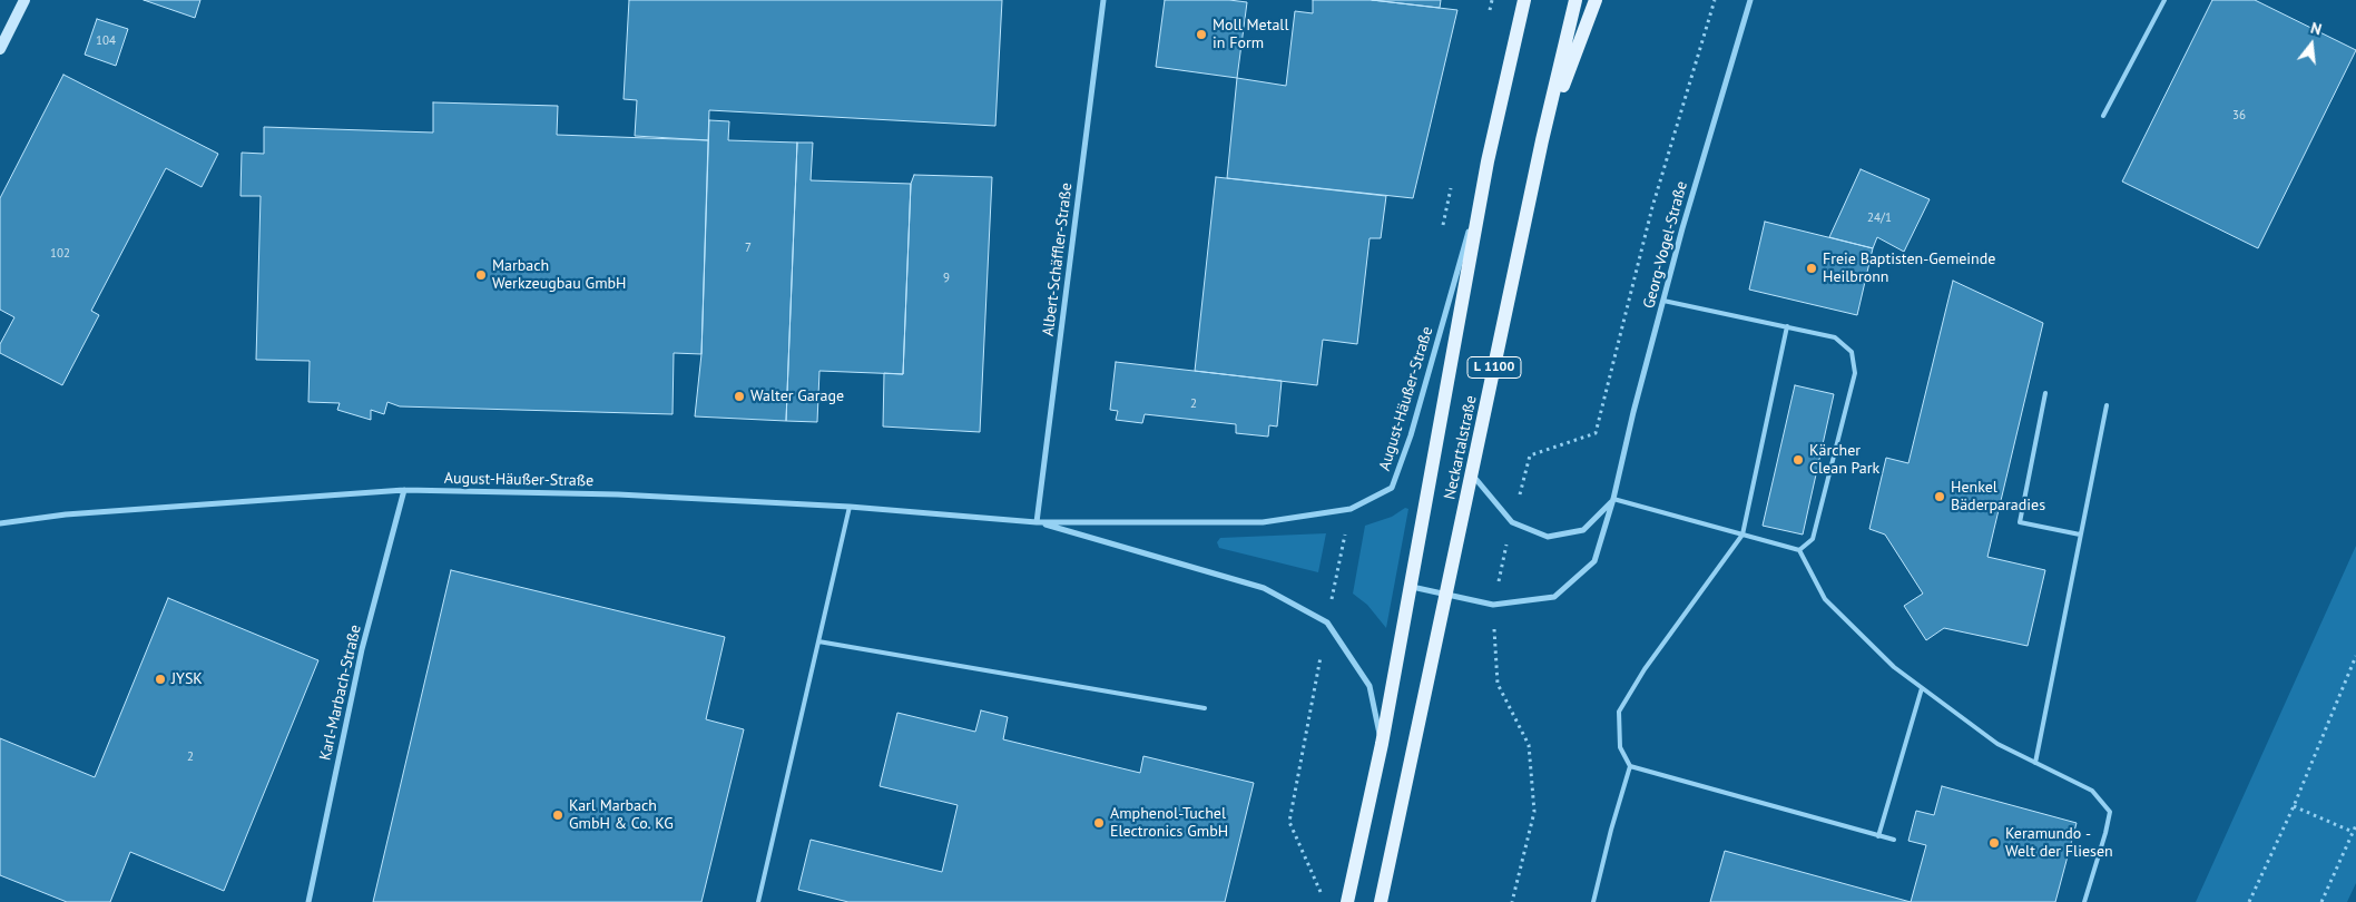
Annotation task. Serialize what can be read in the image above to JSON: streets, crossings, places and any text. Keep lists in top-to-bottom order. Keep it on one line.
{"streets":{"main road":["L 1100","Neckartalstraße"],"street":["Georg-Vogel-Straße","Albert-Schäffler-Straße","August-Häußer-Straße","Karl-Marbach-Straße"]},"crossings":[["Georg-Vogel-Straße","Neckartalstraße"],["Albert-Schäffler-Straße","August-Häußer-Straße"],["August-Häußer-Straße","Neckartalstraße"],["August-Häußer-Straße","Karl-Marbach-Straße"]],"places":["Moll Metall in Form","Freie Baptisten-Gemeinde Heilbronn","Marbach Werkzeugbau GmbH","Walter Garage","Kärcher Clean Park","Henkel Bäderparadies","JYSK","Karl Marbach GmbH & Co. KG","Amphenol-Tuchel Electronics GmbH","Keramundo - Welt der Fliesen"],"house_numbers":["104","36","24/1","7","102","9","2","2"],"north":"top"}
